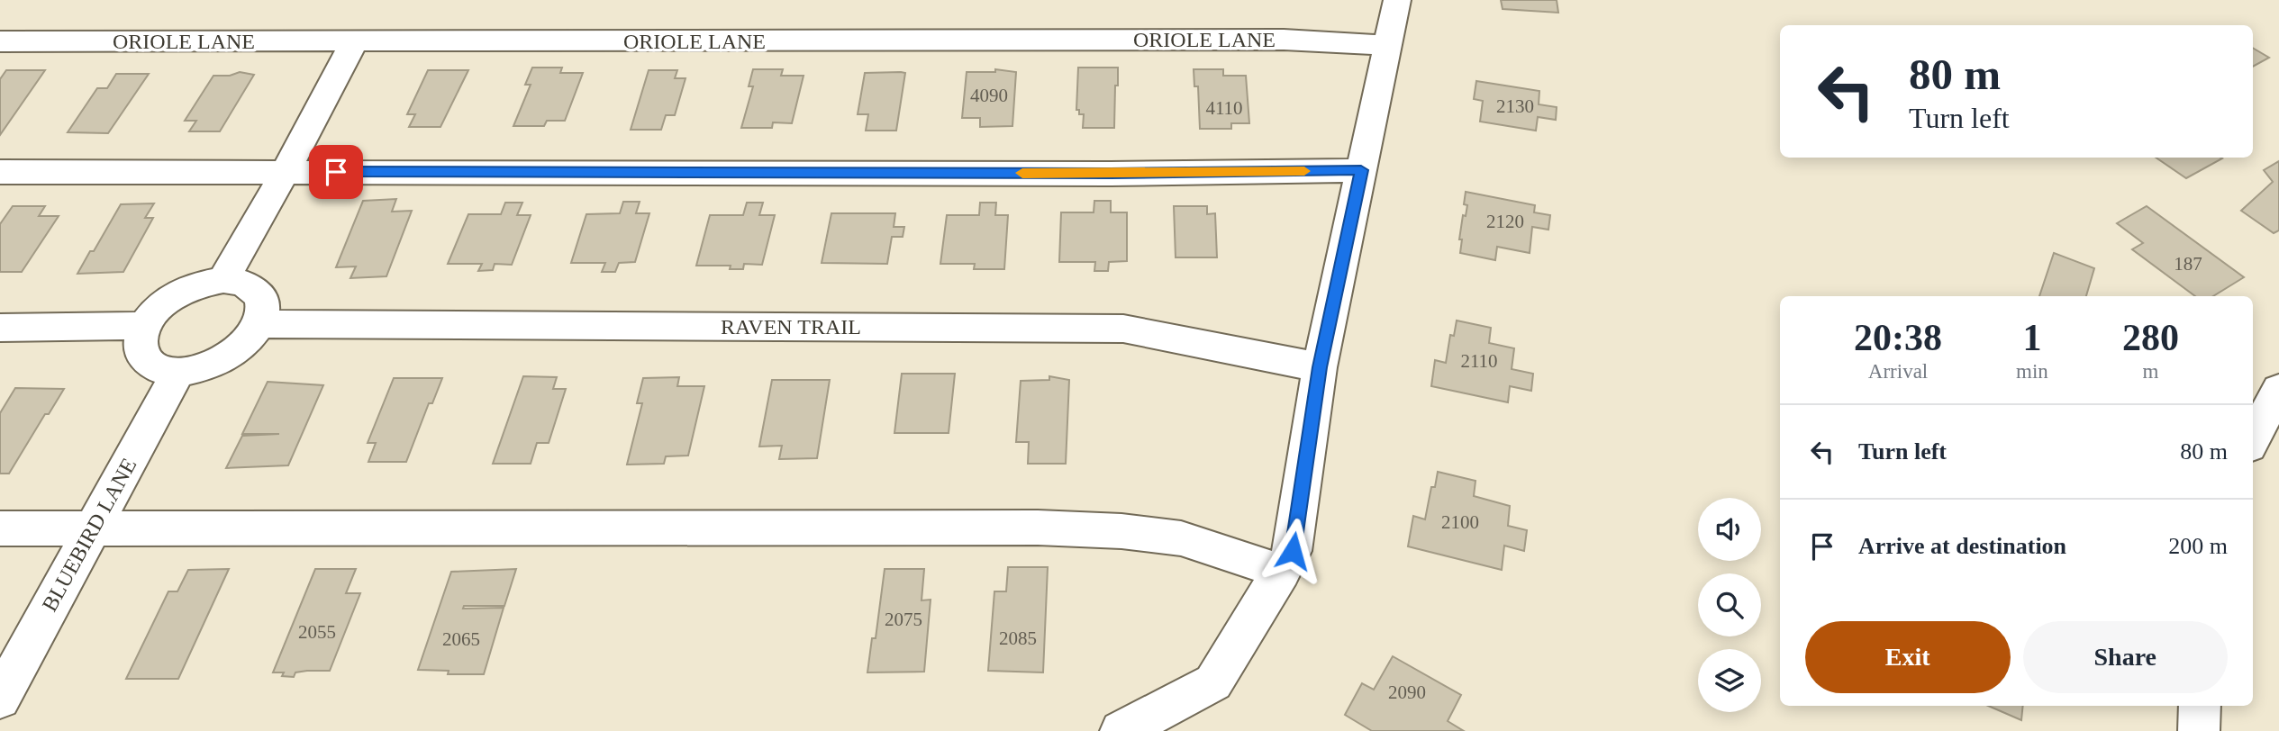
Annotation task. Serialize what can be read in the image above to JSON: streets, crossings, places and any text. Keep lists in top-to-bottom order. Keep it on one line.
{"streets":{"street":["ORIOLE LANE","RAVEN TRAIL","BLUEBIRD LANE"]},"crossings":[["RAVEN TRAIL","BLUEBIRD LANE"]],"house_numbers":["4090","2130","4110","2120","187","2110","2100","2075","2055","2085","2065","2090"],"page":{"turn":["80 m","Turn left"],"eta":["20:38","Arrival","1","min","280","m"],"list":[{"name":"Turn left","value":"80 m"},{"name":"Arrive at destination","value":"200 m"}],"buttons":["Exit","Share"]}}
